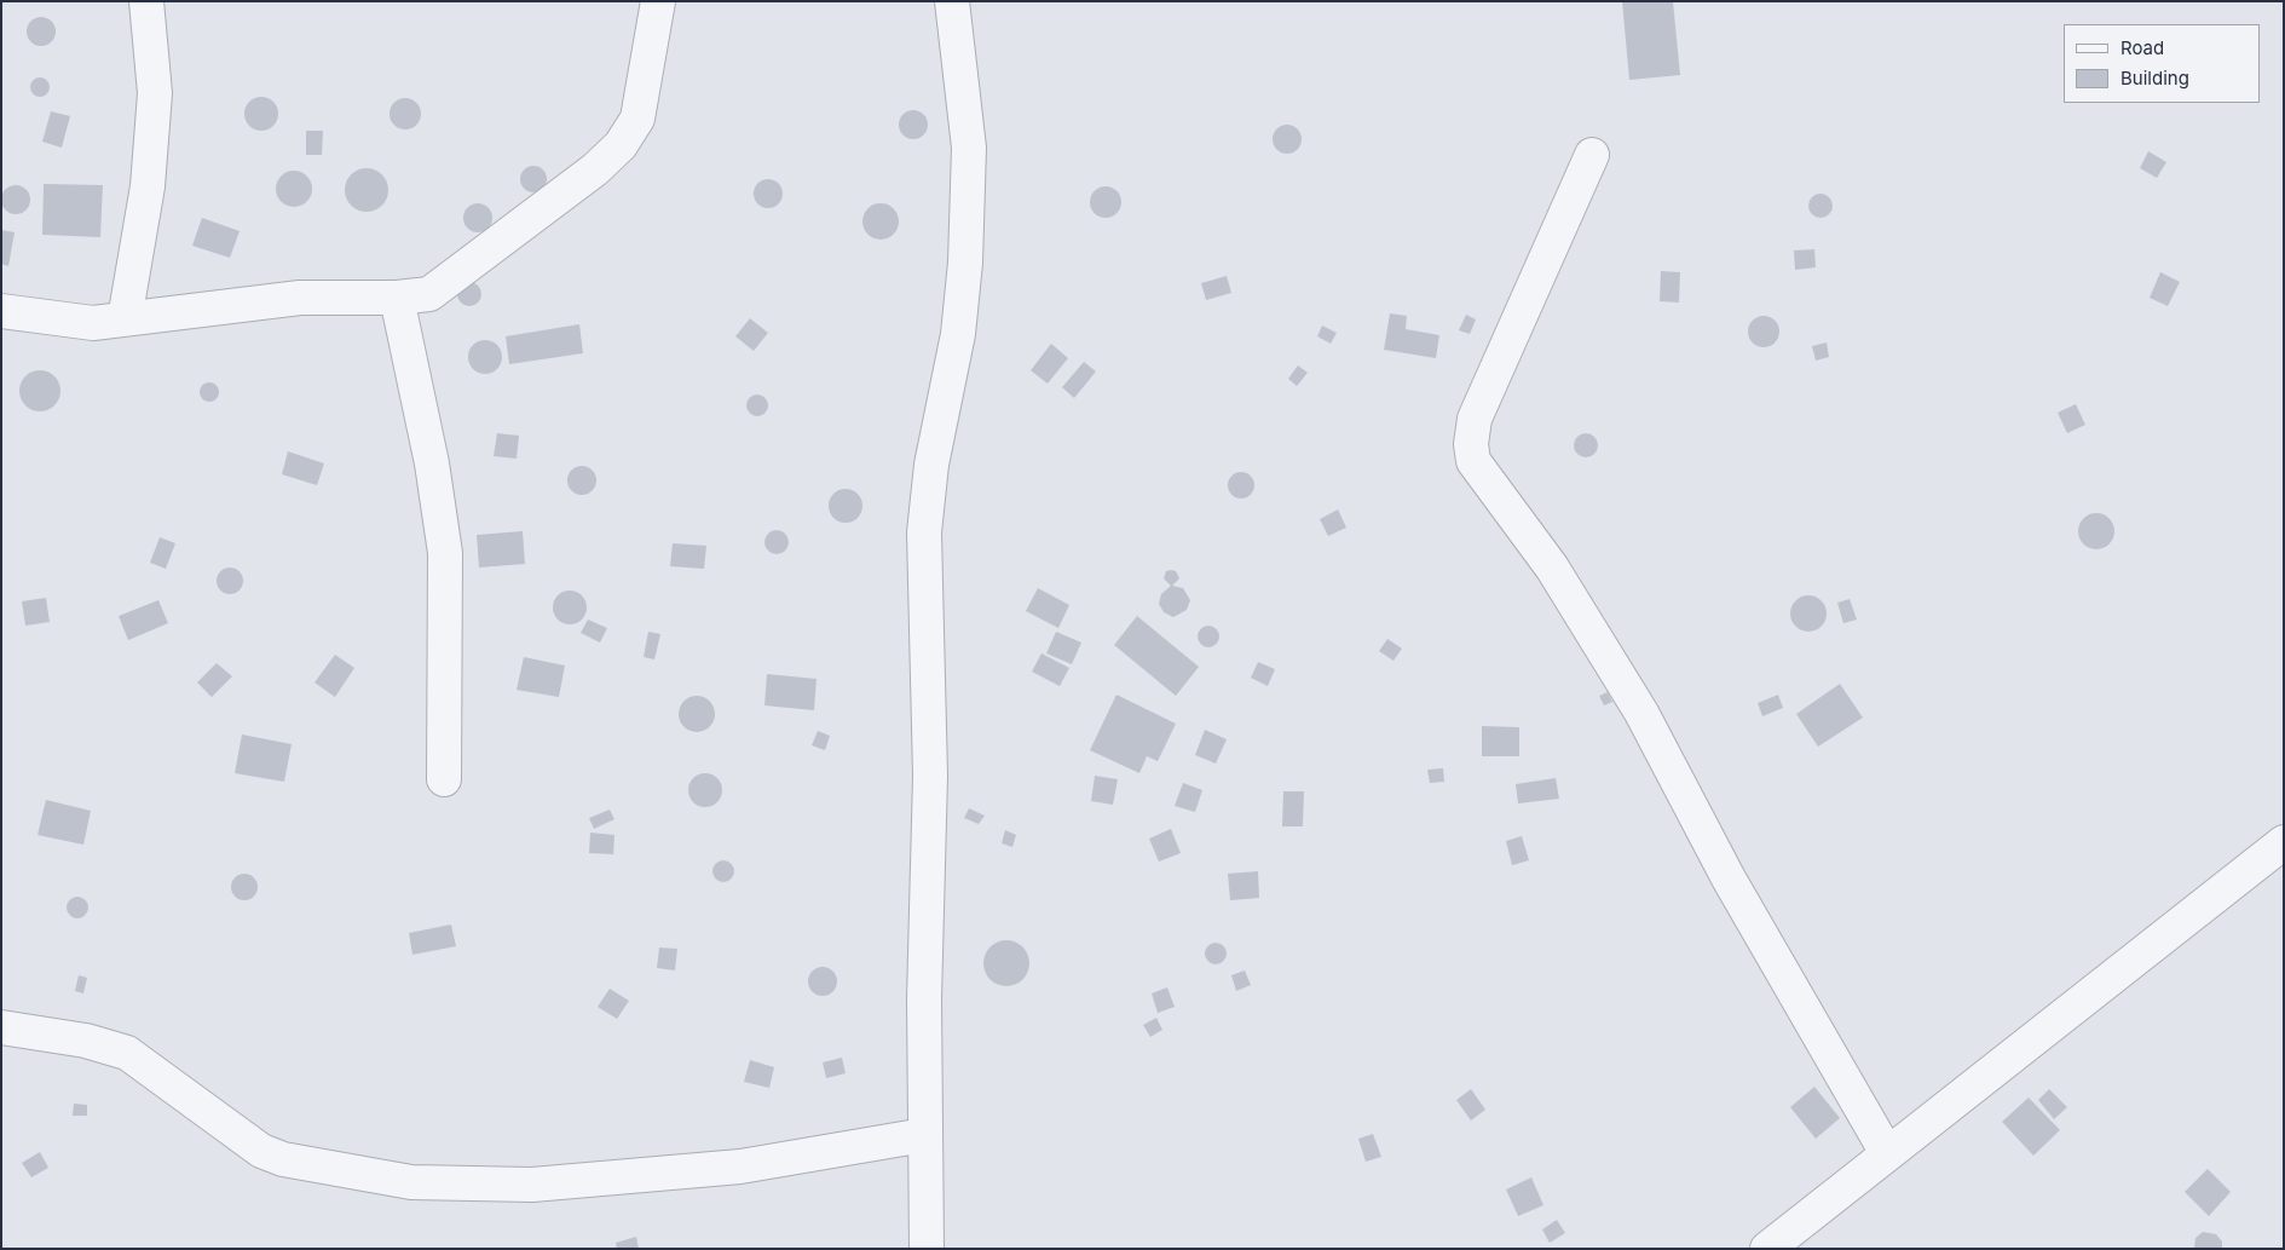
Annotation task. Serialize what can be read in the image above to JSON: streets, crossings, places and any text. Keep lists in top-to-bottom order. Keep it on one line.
{"legend":["Road","Building"]}
